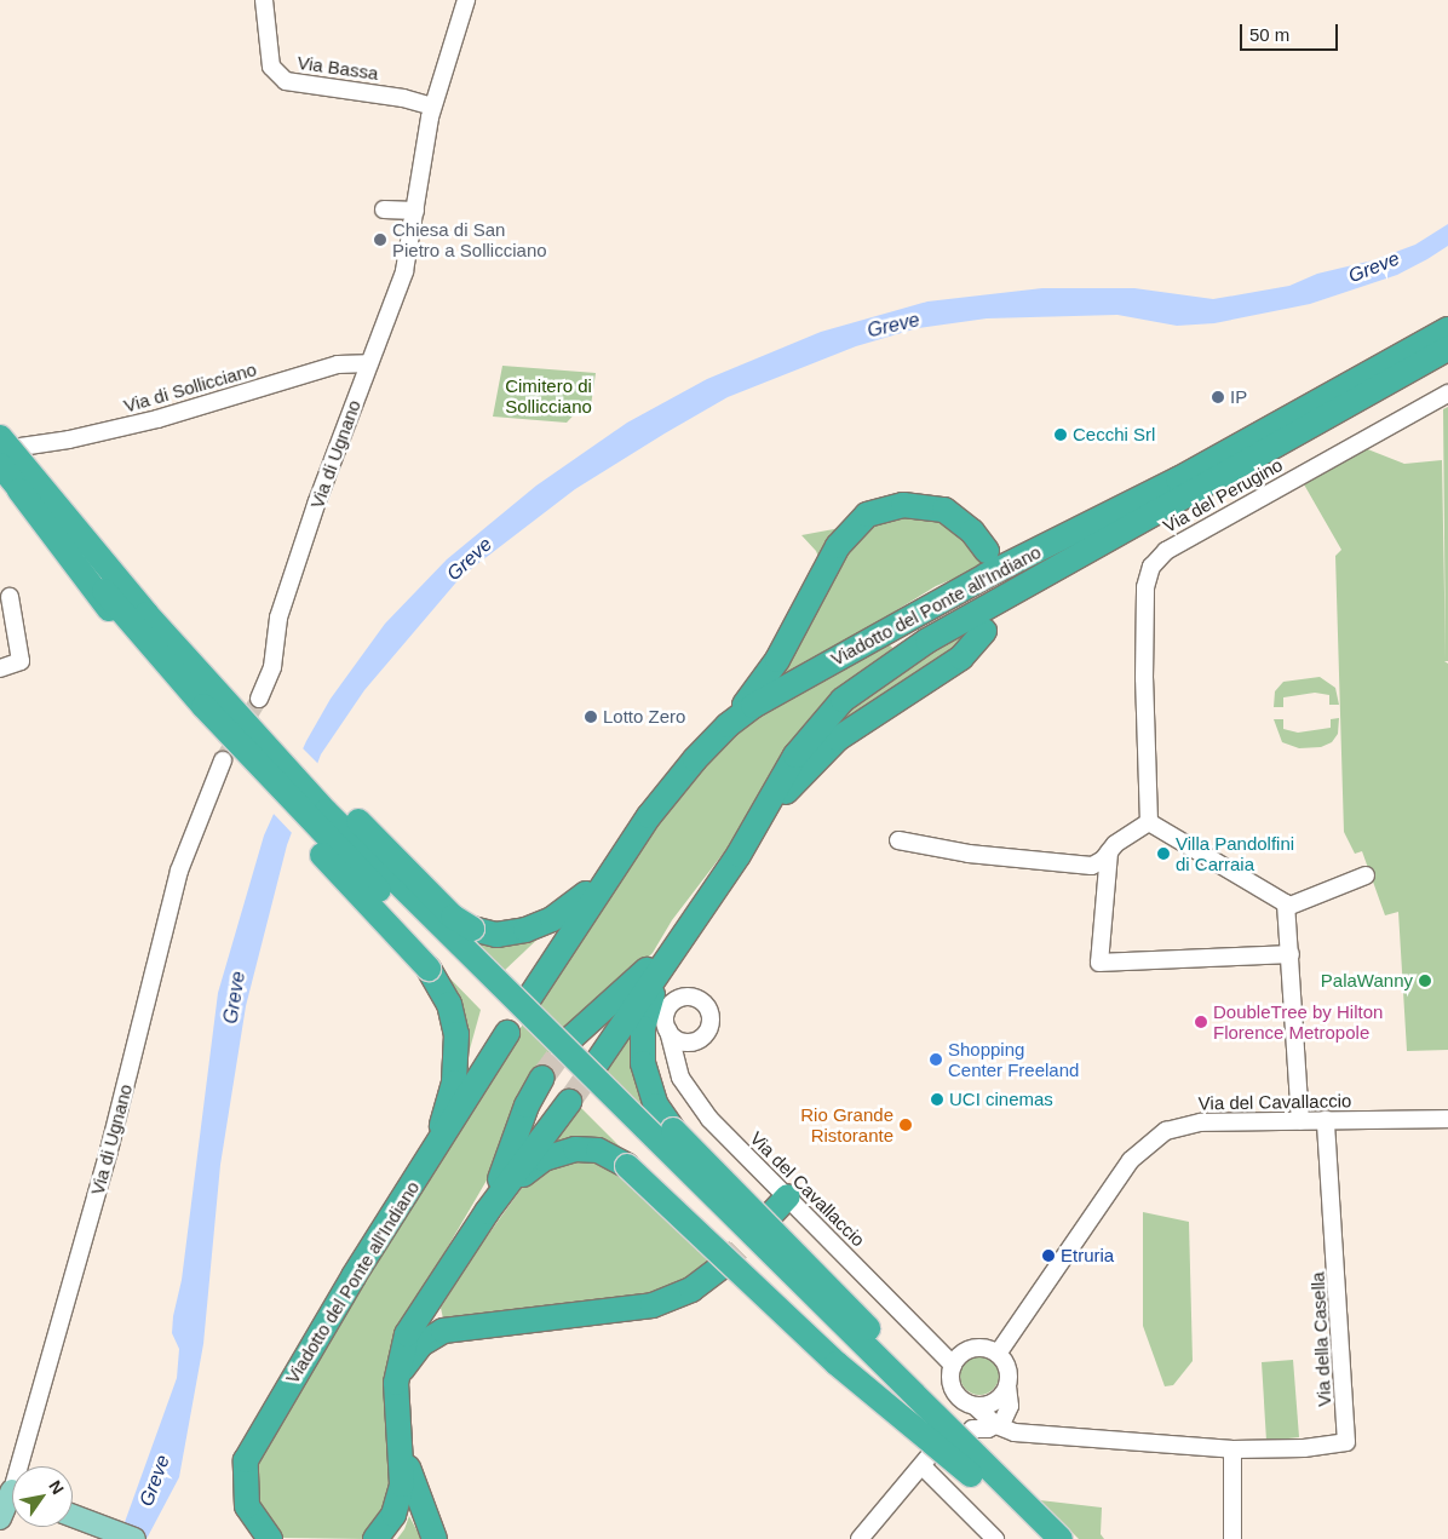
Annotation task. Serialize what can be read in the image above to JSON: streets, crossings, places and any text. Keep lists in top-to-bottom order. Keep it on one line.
{"streets":{"highway":["Viadotto del Ponte all'Indiano"],"main road":["Via di Ugnano"],"street":["Via Bassa","Via di Sollicciano","Via del Perugino","Via del Cavallaccio","Via della Casella"]},"crossings":[["Via Bassa","Via di Ugnano"],["Via di Sollicciano","Via di Ugnano"],["Via del Cavallaccio","Via della Casella"]],"water":["Greve"],"parks":["Cimitero di Sollicciano"],"places":["Chiesa di San Pietro a Sollicciano","IP","Cecchi Srl","Lotto Zero","Villa Pandolfini di Carraia","PalaWanny","DoubleTree by Hilton Florence Metropole","Shopping Center Freeland","UCI cinemas","Rio Grande Ristorante","Etruria"],"scale_bar":"50 m","north":"top right"}
